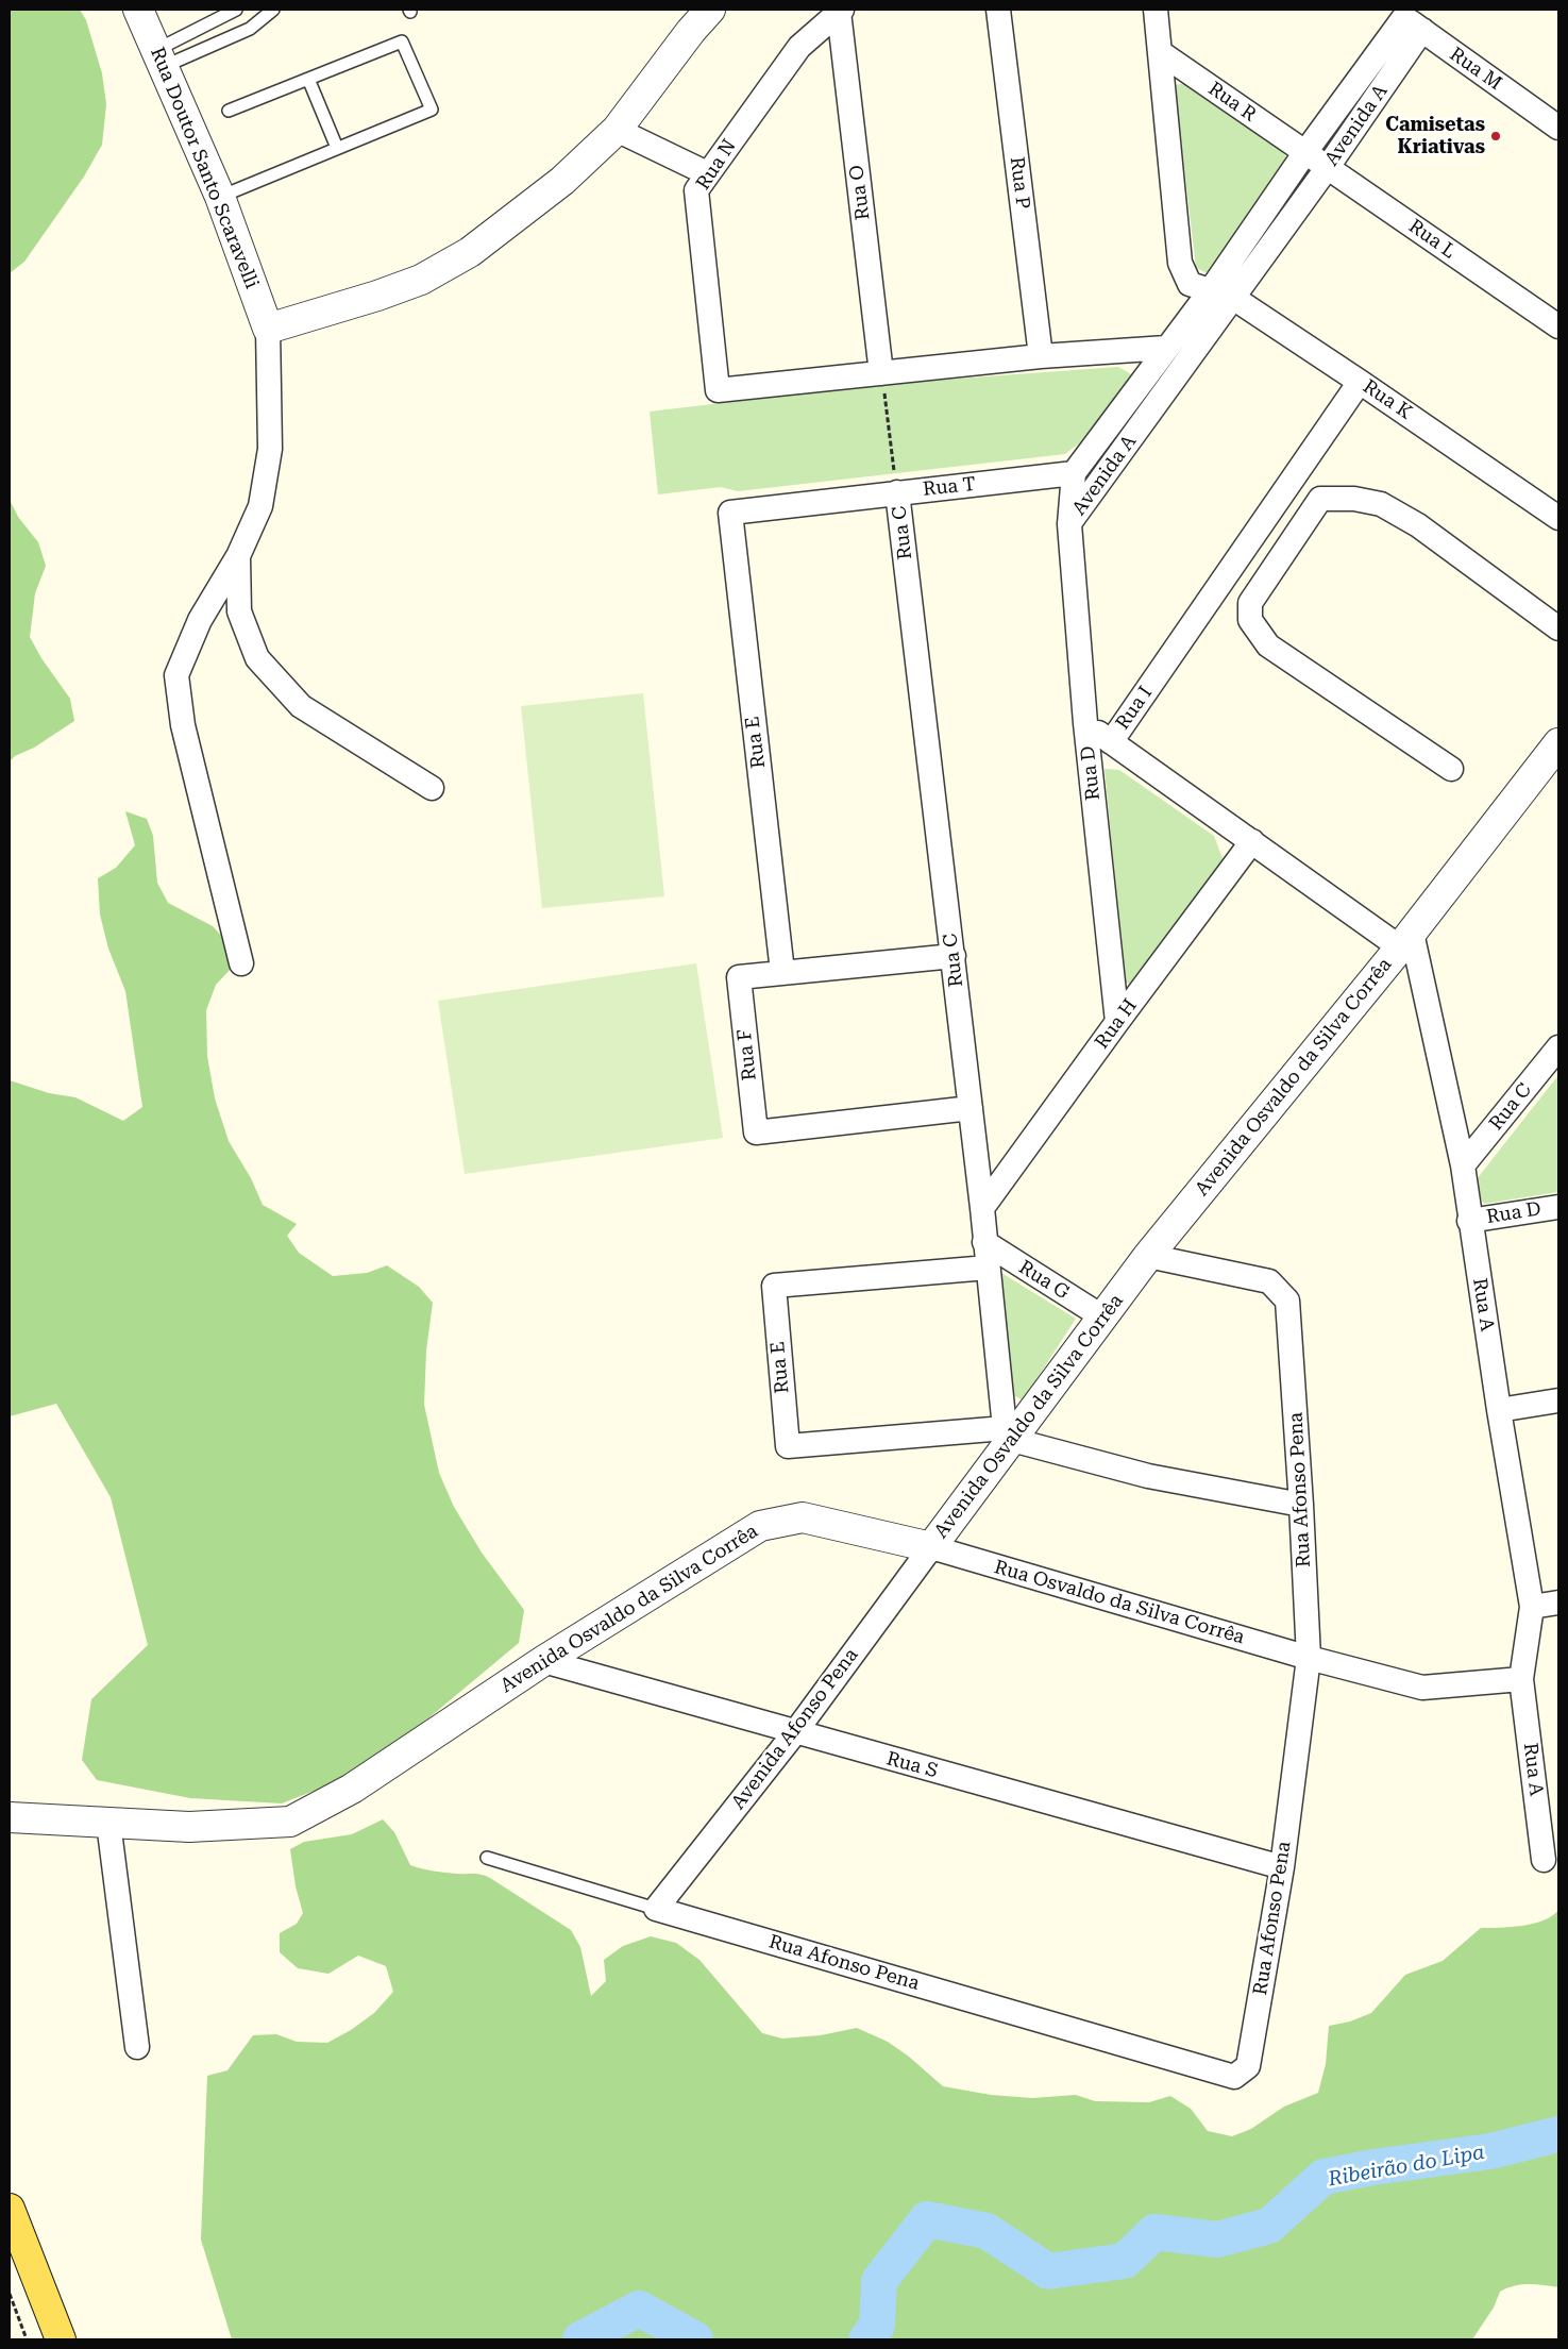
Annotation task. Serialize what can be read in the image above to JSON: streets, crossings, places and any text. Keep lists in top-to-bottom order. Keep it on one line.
{"streets":{"street":["Rua M","Rua R","Avenida A","Rua N","Rua Doutor Santo Scaravelli","Rua P","Rua O","Rua L","Rua K","Rua T","Rua C","Rua I","Rua E","Rua D","Rua H","Rua F","Avenida Osvaldo da Silva Corrêa","Rua G","Rua A","Rua Afonso Pena","Rua Osvaldo da Silva Corrêa","Avenida Afonso Pena","Rua S"]},"crossings":[["Rua M","Avenida A"],["Rua R","Avenida A"],["Rua R","Rua L"],["Avenida A","Rua L"],["Avenida A","Rua K"],["Avenida A","Rua T"],["Avenida A","Rua D"],["Rua N","Rua O"],["Rua K","Rua I"],["Rua T","Rua C"],["Rua T","Rua E"],["Rua C","Rua E"],["Rua C","Rua H"],["Rua C","Rua F"],["Rua C","Avenida Osvaldo da Silva Corrêa"],["Rua C","Rua G"],["Rua C","Rua A"],["Rua I","Rua H"],["Rua I","Avenida Osvaldo da Silva Corrêa"],["Rua I","Rua A"],["Rua E","Rua F"],["Rua E","Avenida Osvaldo da Silva Corrêa"],["Rua D","Rua H"],["Rua D","Rua A"],["Avenida Osvaldo da Silva Corrêa","Rua G"],["Avenida Osvaldo da Silva Corrêa","Rua A"],["Avenida Osvaldo da Silva Corrêa","Rua Afonso Pena"],["Avenida Osvaldo da Silva Corrêa","Rua Osvaldo da Silva Corrêa"],["Avenida Osvaldo da Silva Corrêa","Avenida Afonso Pena"],["Avenida Osvaldo da Silva Corrêa","Rua S"],["Rua Afonso Pena","Rua Osvaldo da Silva Corrêa"],["Rua Afonso Pena","Avenida Afonso Pena"],["Rua Afonso Pena","Rua S"],["Rua Osvaldo da Silva Corrêa","Avenida Afonso Pena"],["Avenida Afonso Pena","Rua S"]],"water":["Ribeirão do Lipa"],"places":["Camisetas Kriativas"]}
